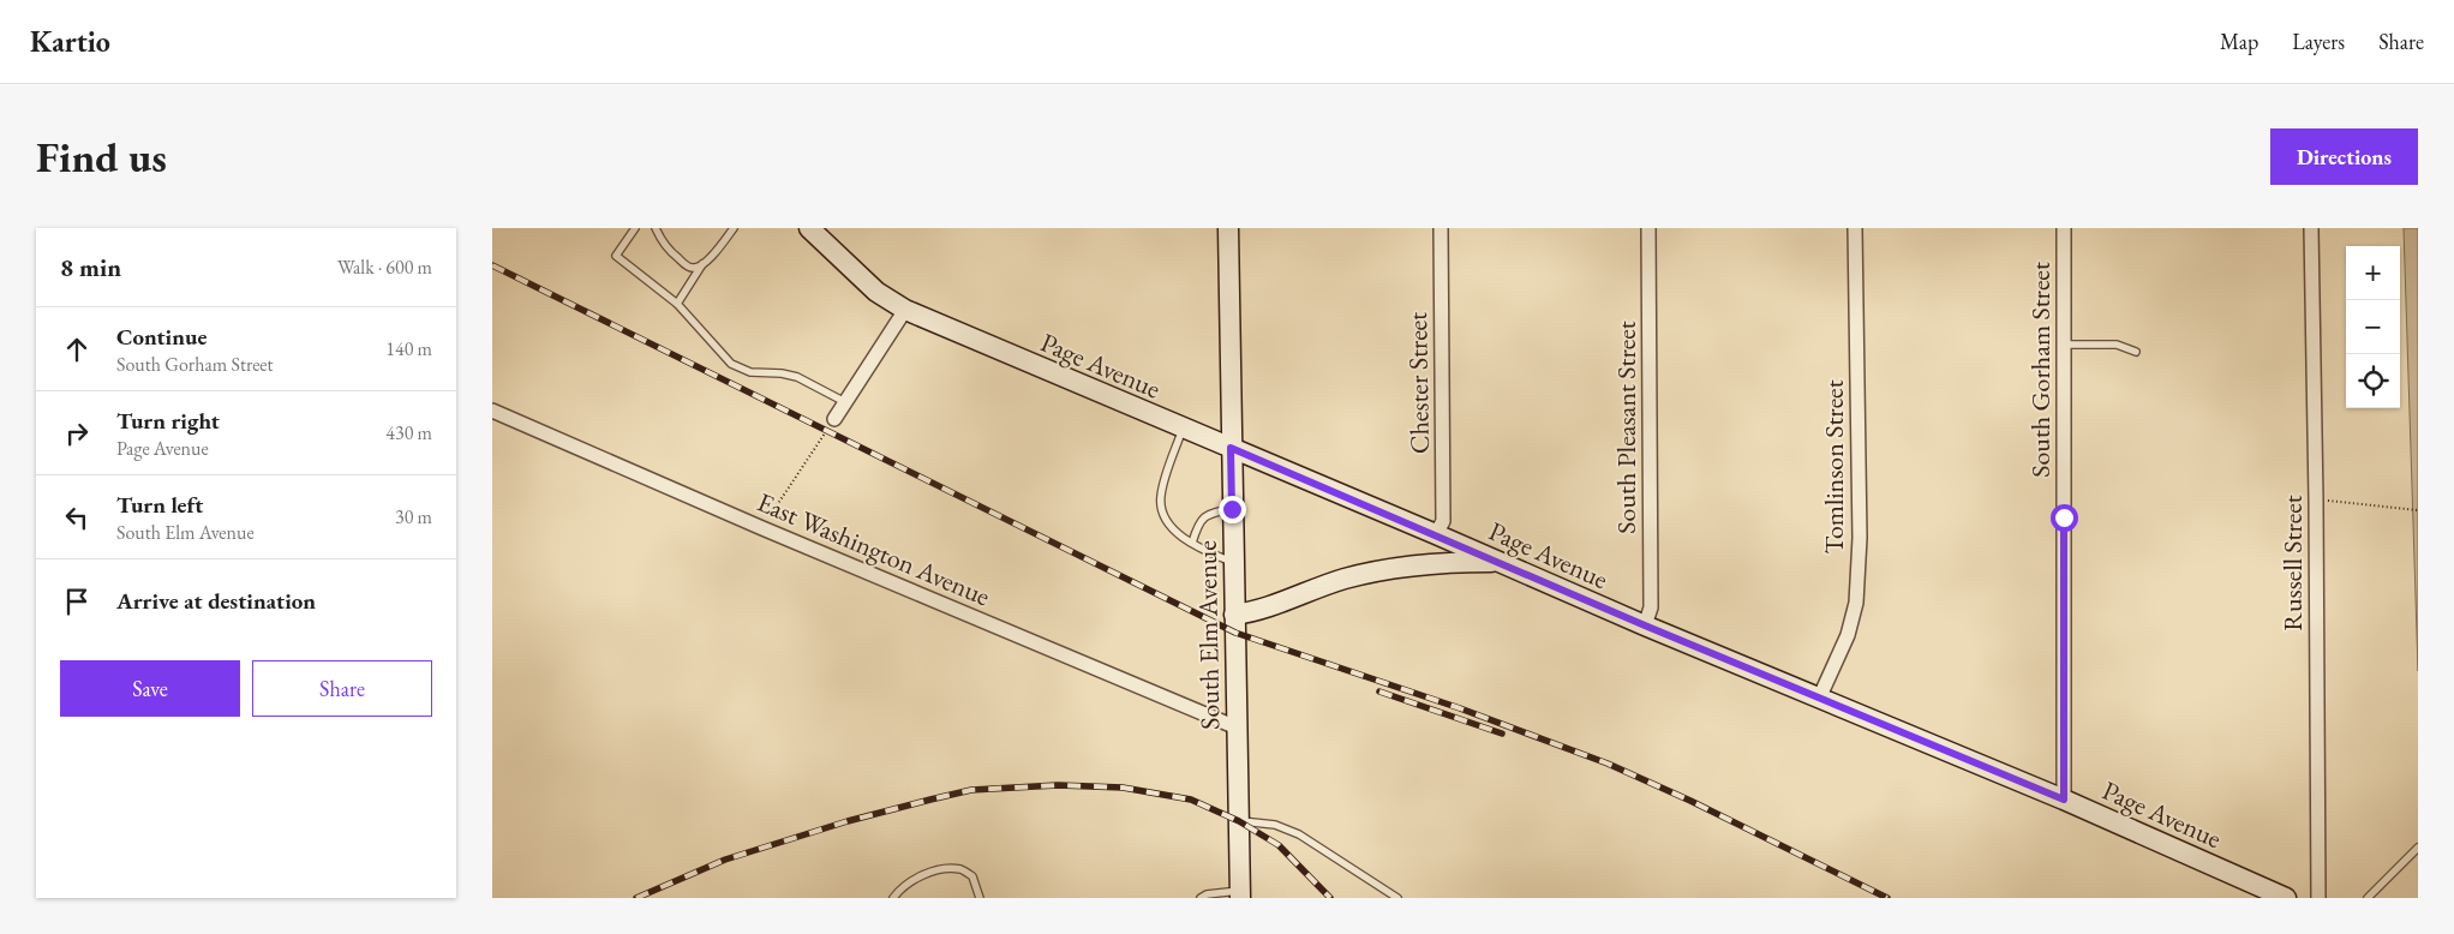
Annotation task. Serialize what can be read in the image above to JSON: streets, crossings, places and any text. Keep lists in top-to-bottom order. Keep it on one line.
{"streets":{"street":["Page Avenue","South Gorham Street","Chester Street","South Pleasant Street","Tomlinson Street","East Washington Avenue","Russell Street","South Elm Avenue"]},"crossings":[["Page Avenue","South Gorham Street"],["Page Avenue","Chester Street"],["Page Avenue","South Pleasant Street"],["Page Avenue","Tomlinson Street"],["Page Avenue","South Elm Avenue"],["East Washington Avenue","South Elm Avenue"]],"page":{"header":"Kartio","nav":["Map","Layers","Share"],"buttons":["Directions",["Save","Share"]],"title":"Find us","heading":["8 min","Walk · 600 m"],"map_buttons":["+","−"],"list":[["Continue","South Gorham Street","140 m"],["Turn right","Page Avenue","430 m"],["Turn left","South Elm Avenue","30 m"],"Arrive at destination"]}}
